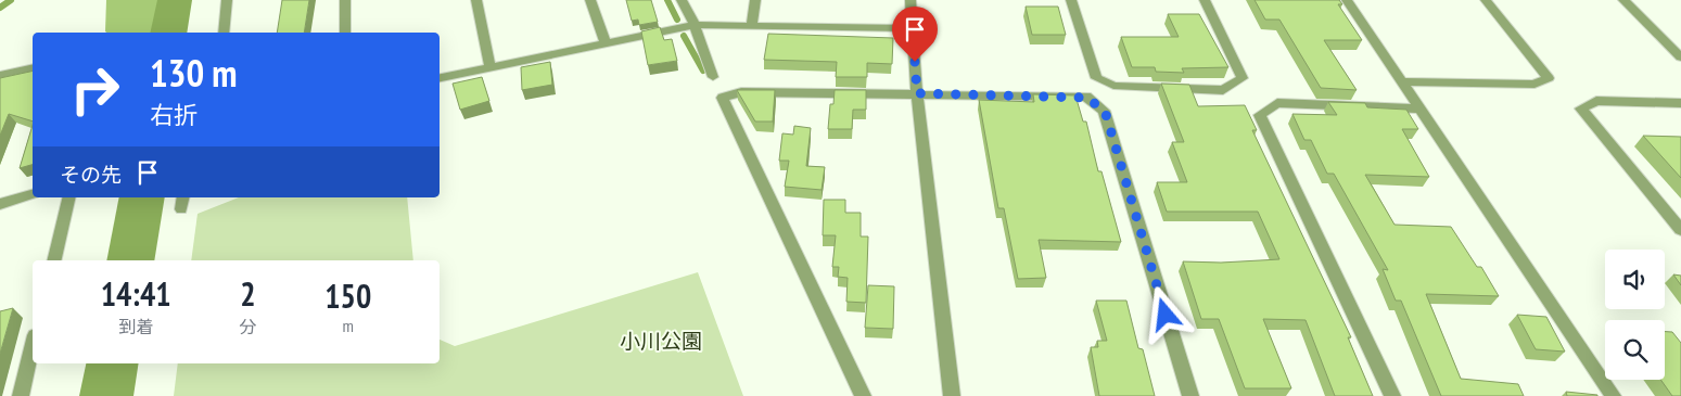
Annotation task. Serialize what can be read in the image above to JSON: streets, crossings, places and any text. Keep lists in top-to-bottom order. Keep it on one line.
{"parks":["小川公園"],"page":{"turn":["130 m","右折"],"then":"その先","eta":["14:41","到着","2","分","150","m"]}}
